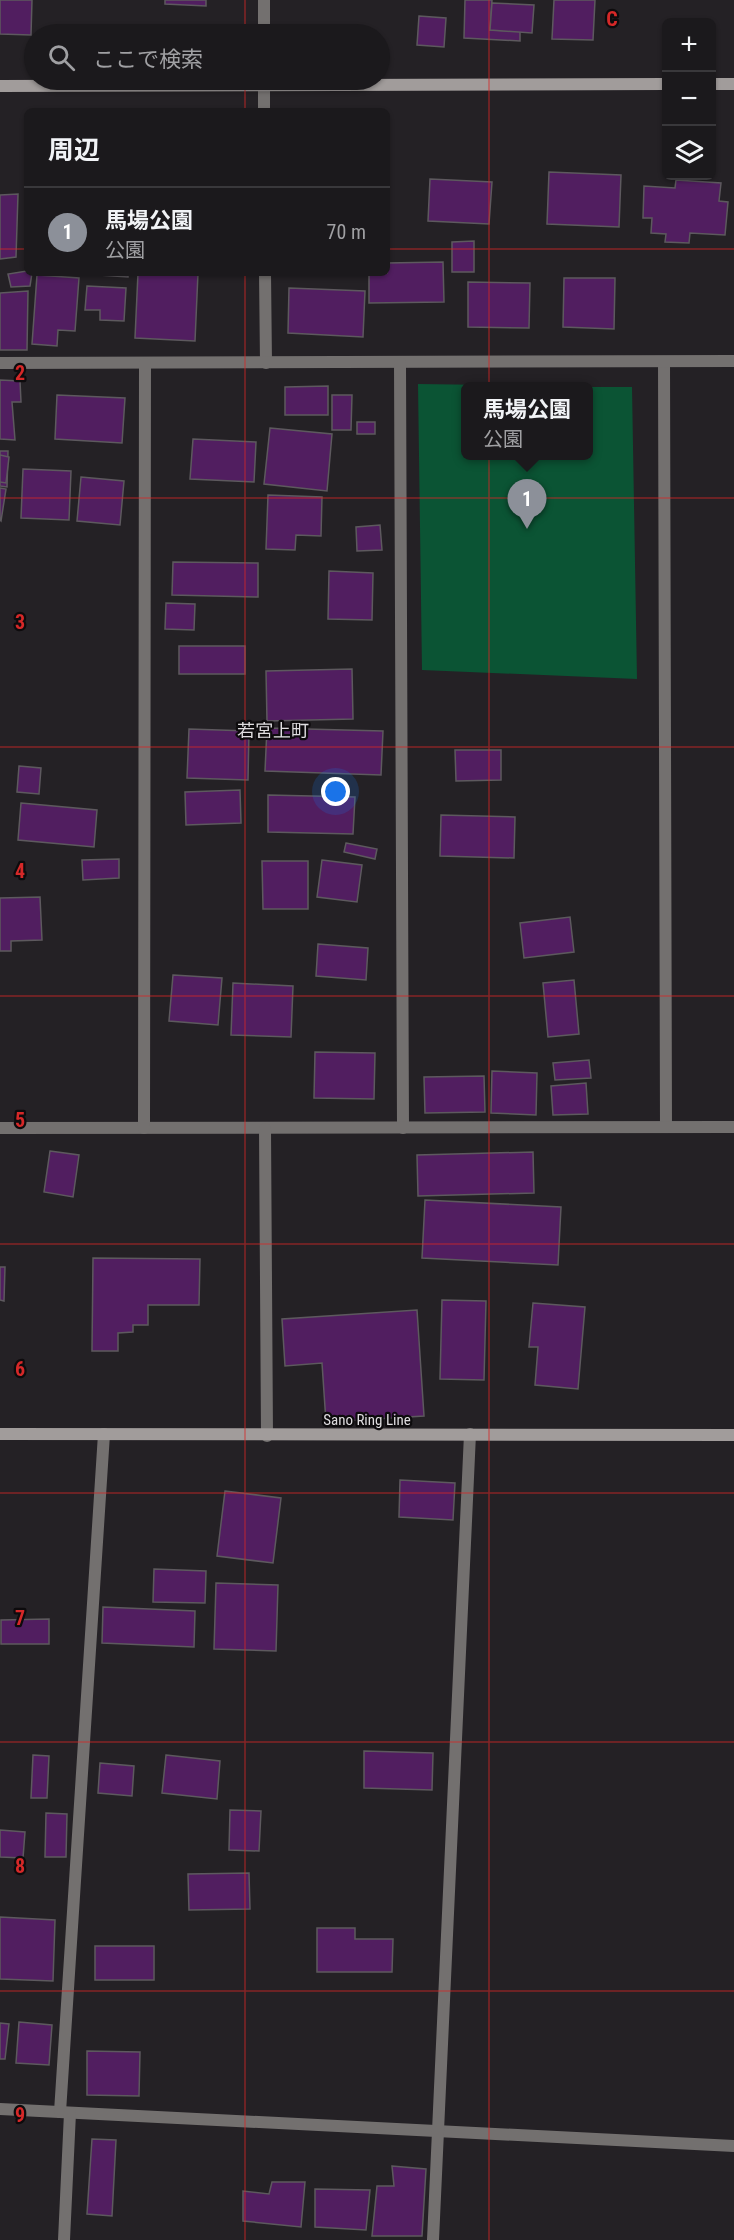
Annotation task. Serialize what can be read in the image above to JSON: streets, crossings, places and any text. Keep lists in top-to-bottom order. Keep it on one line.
{"streets":{"main road":["Sano Ring Line"]},"districts":["若宮上町"],"page":{"map_buttons":["+","−"],"search":"ここで検索","heading":"周辺","list":[{"mark":"1","name":"馬場公園","note":"公園","value":"70 m"}],"popup":["馬場公園","公園"],"pins":"1"},"grid":{"columns":["C"],"rows":["2","3","4","5","6","7","8","9"]}}
